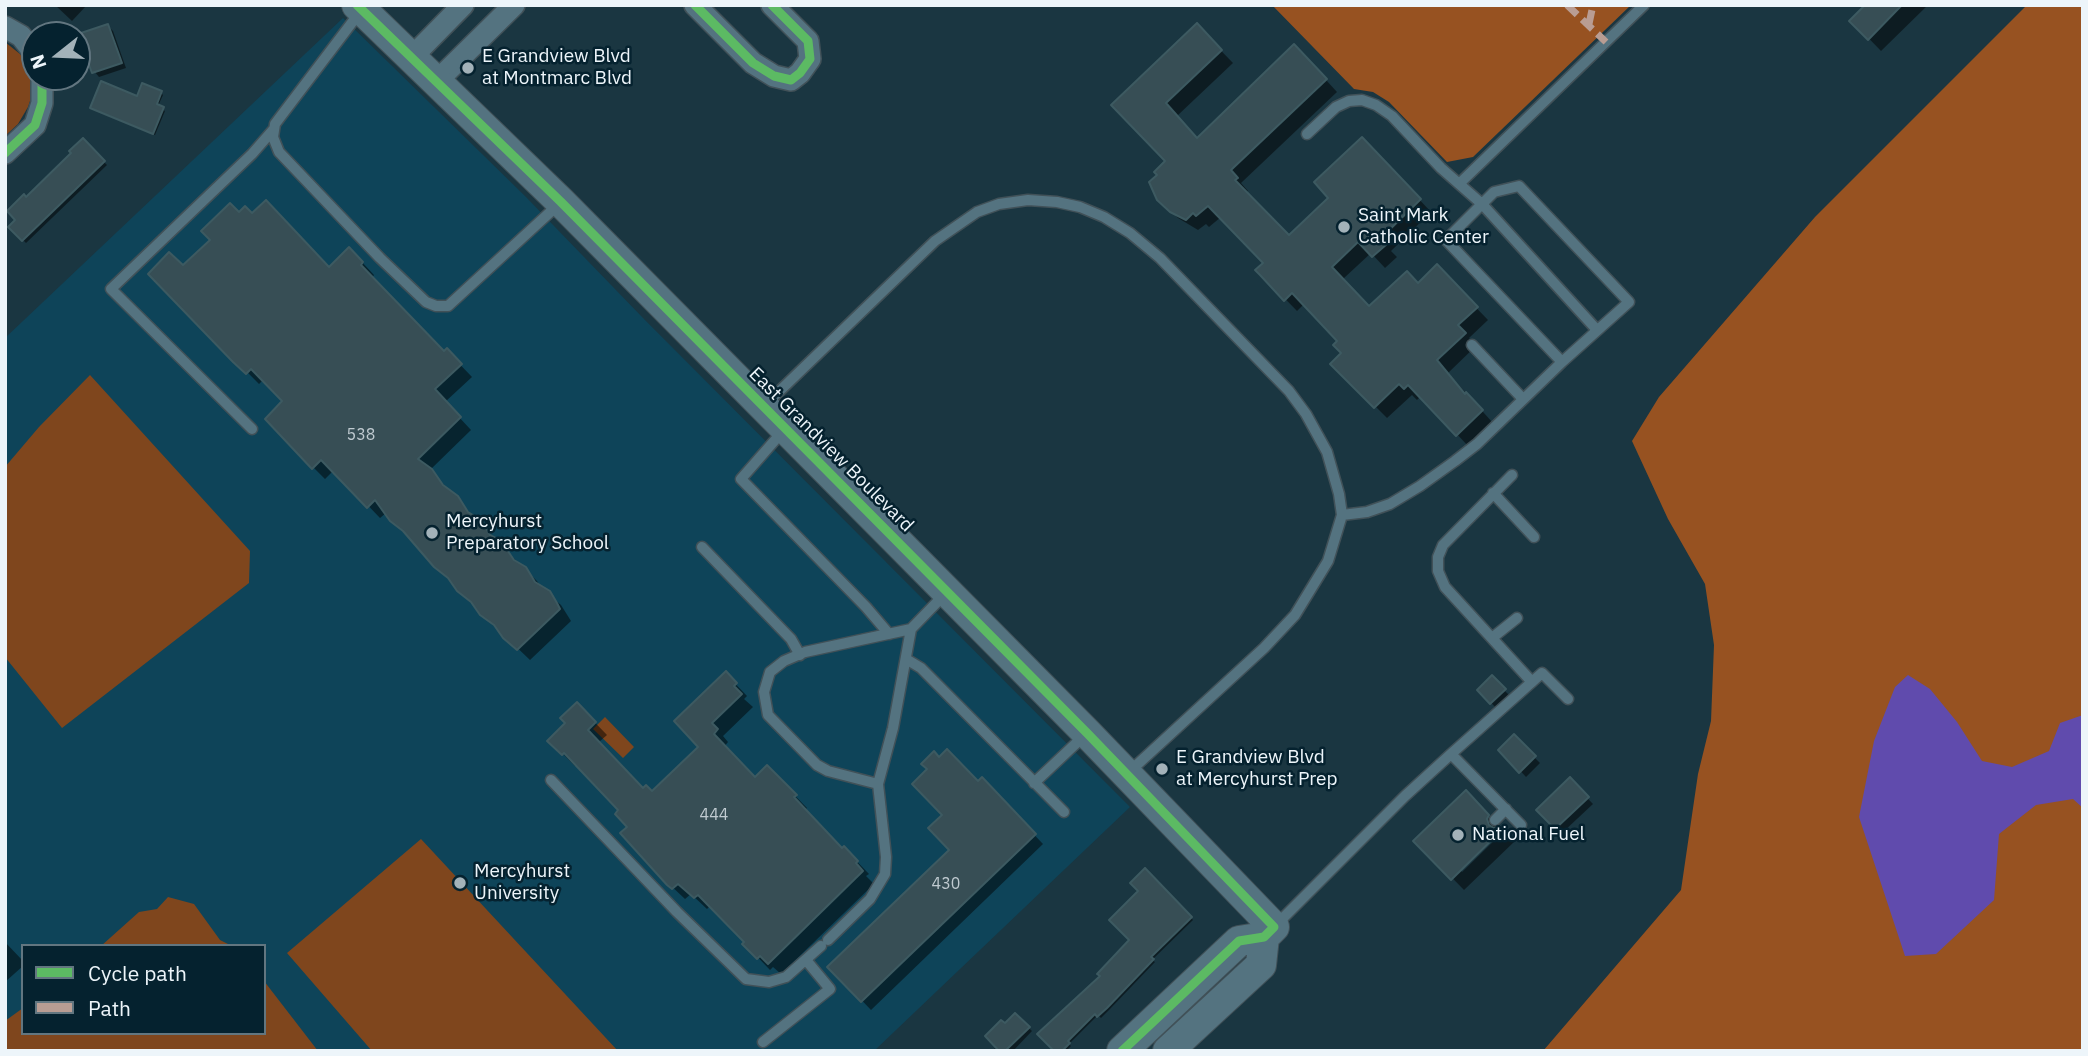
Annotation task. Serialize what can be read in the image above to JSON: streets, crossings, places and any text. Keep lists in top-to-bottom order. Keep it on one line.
{"streets":{"street":["East Grandview Boulevard"]},"places":["E Grandview Blvd at Montmarc Blvd","Saint Mark Catholic Center","Mercyhurst Preparatory School","E Grandview Blvd at Mercyhurst Prep","National Fuel","Mercyhurst University"],"house_numbers":["538","444","430"],"legend":["Cycle path","Path"],"north":"left"}
